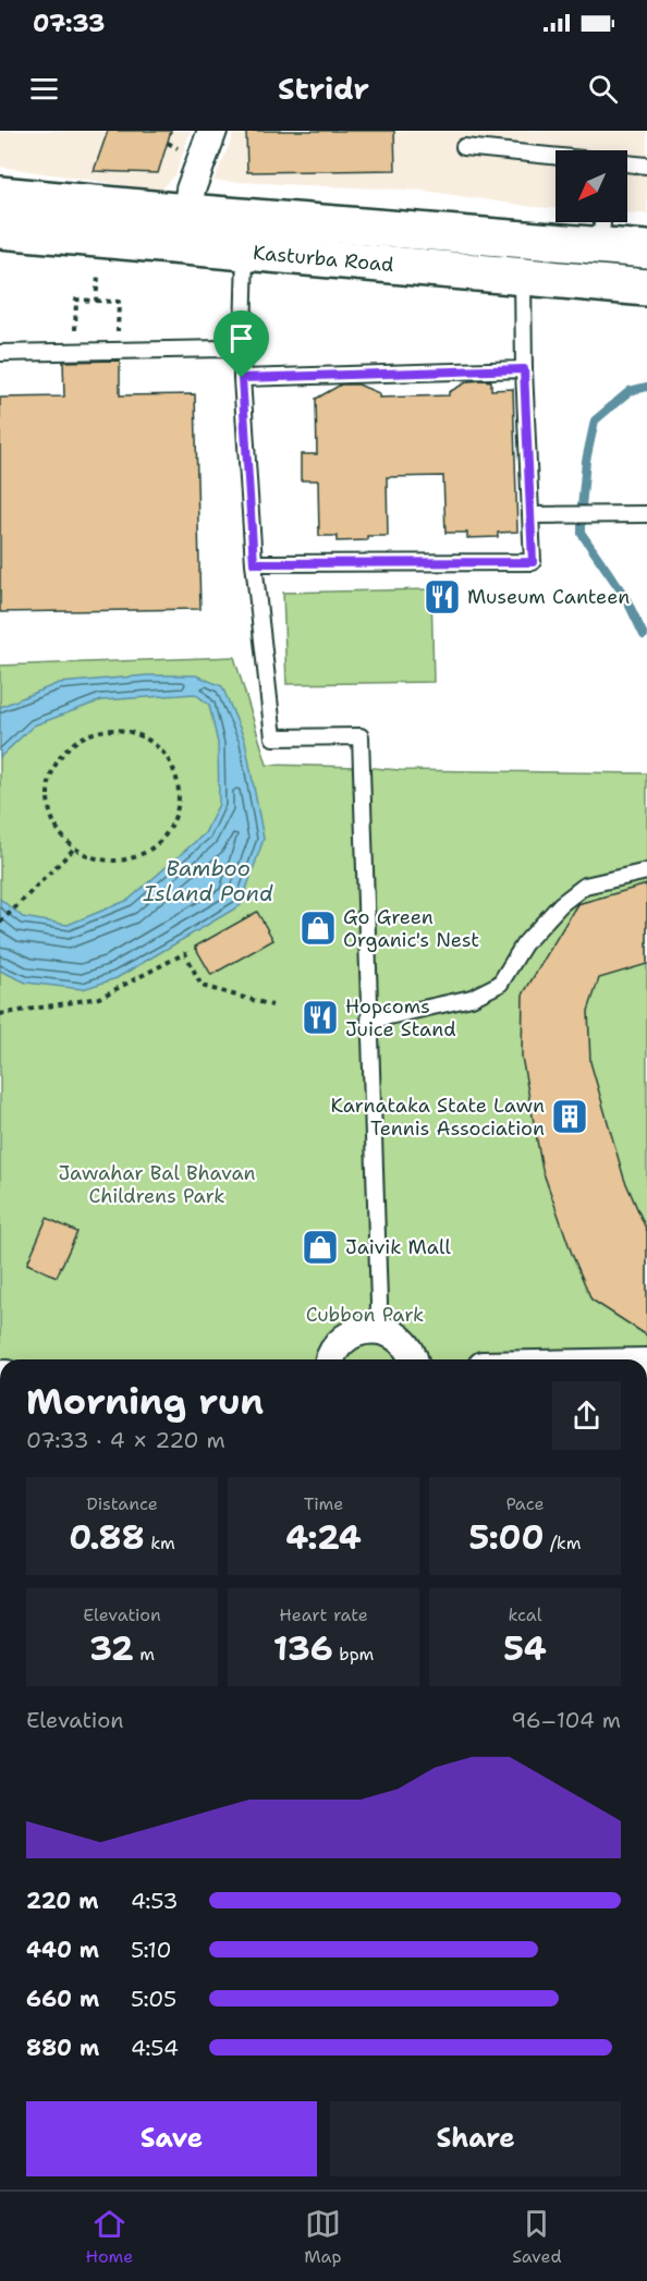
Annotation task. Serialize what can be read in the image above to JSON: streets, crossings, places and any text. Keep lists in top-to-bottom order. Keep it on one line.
{"streets":{"main road":["Kasturba Road"]},"water":["Bamboo Island Pond"],"parks":["Jawahar Bal Bhavan Childrens Park","Cubbon Park"],"places":{"restaurant":["Museum Canteen","Hopcoms Juice Stand"],"shop":["Go Green Organic's Nest","Jaivik Mall"],"building":["Karnataka State Lawn Tennis Association"]},"north":"bottom left","page":{"status":"07:33","header":"Stridr","heading":["Morning run","07:33 · 4 × 220 m"],"stats":[["Distance","0.88 km"],["Time","4:24"],["Pace","5:00 /km"],["Elevation","32 m"],["Heart rate","136 bpm"],["kcal","54"]],"chart":["Elevation","96–104 m"],"list":[{"name":"220 m","note":"4:53"},{"name":"440 m","note":"5:10"},{"name":"660 m","note":"5:05"},{"name":"880 m","note":"4:54"}],"buttons":["Save","Share"],"tabs":["Home","Map","Saved"]}}
